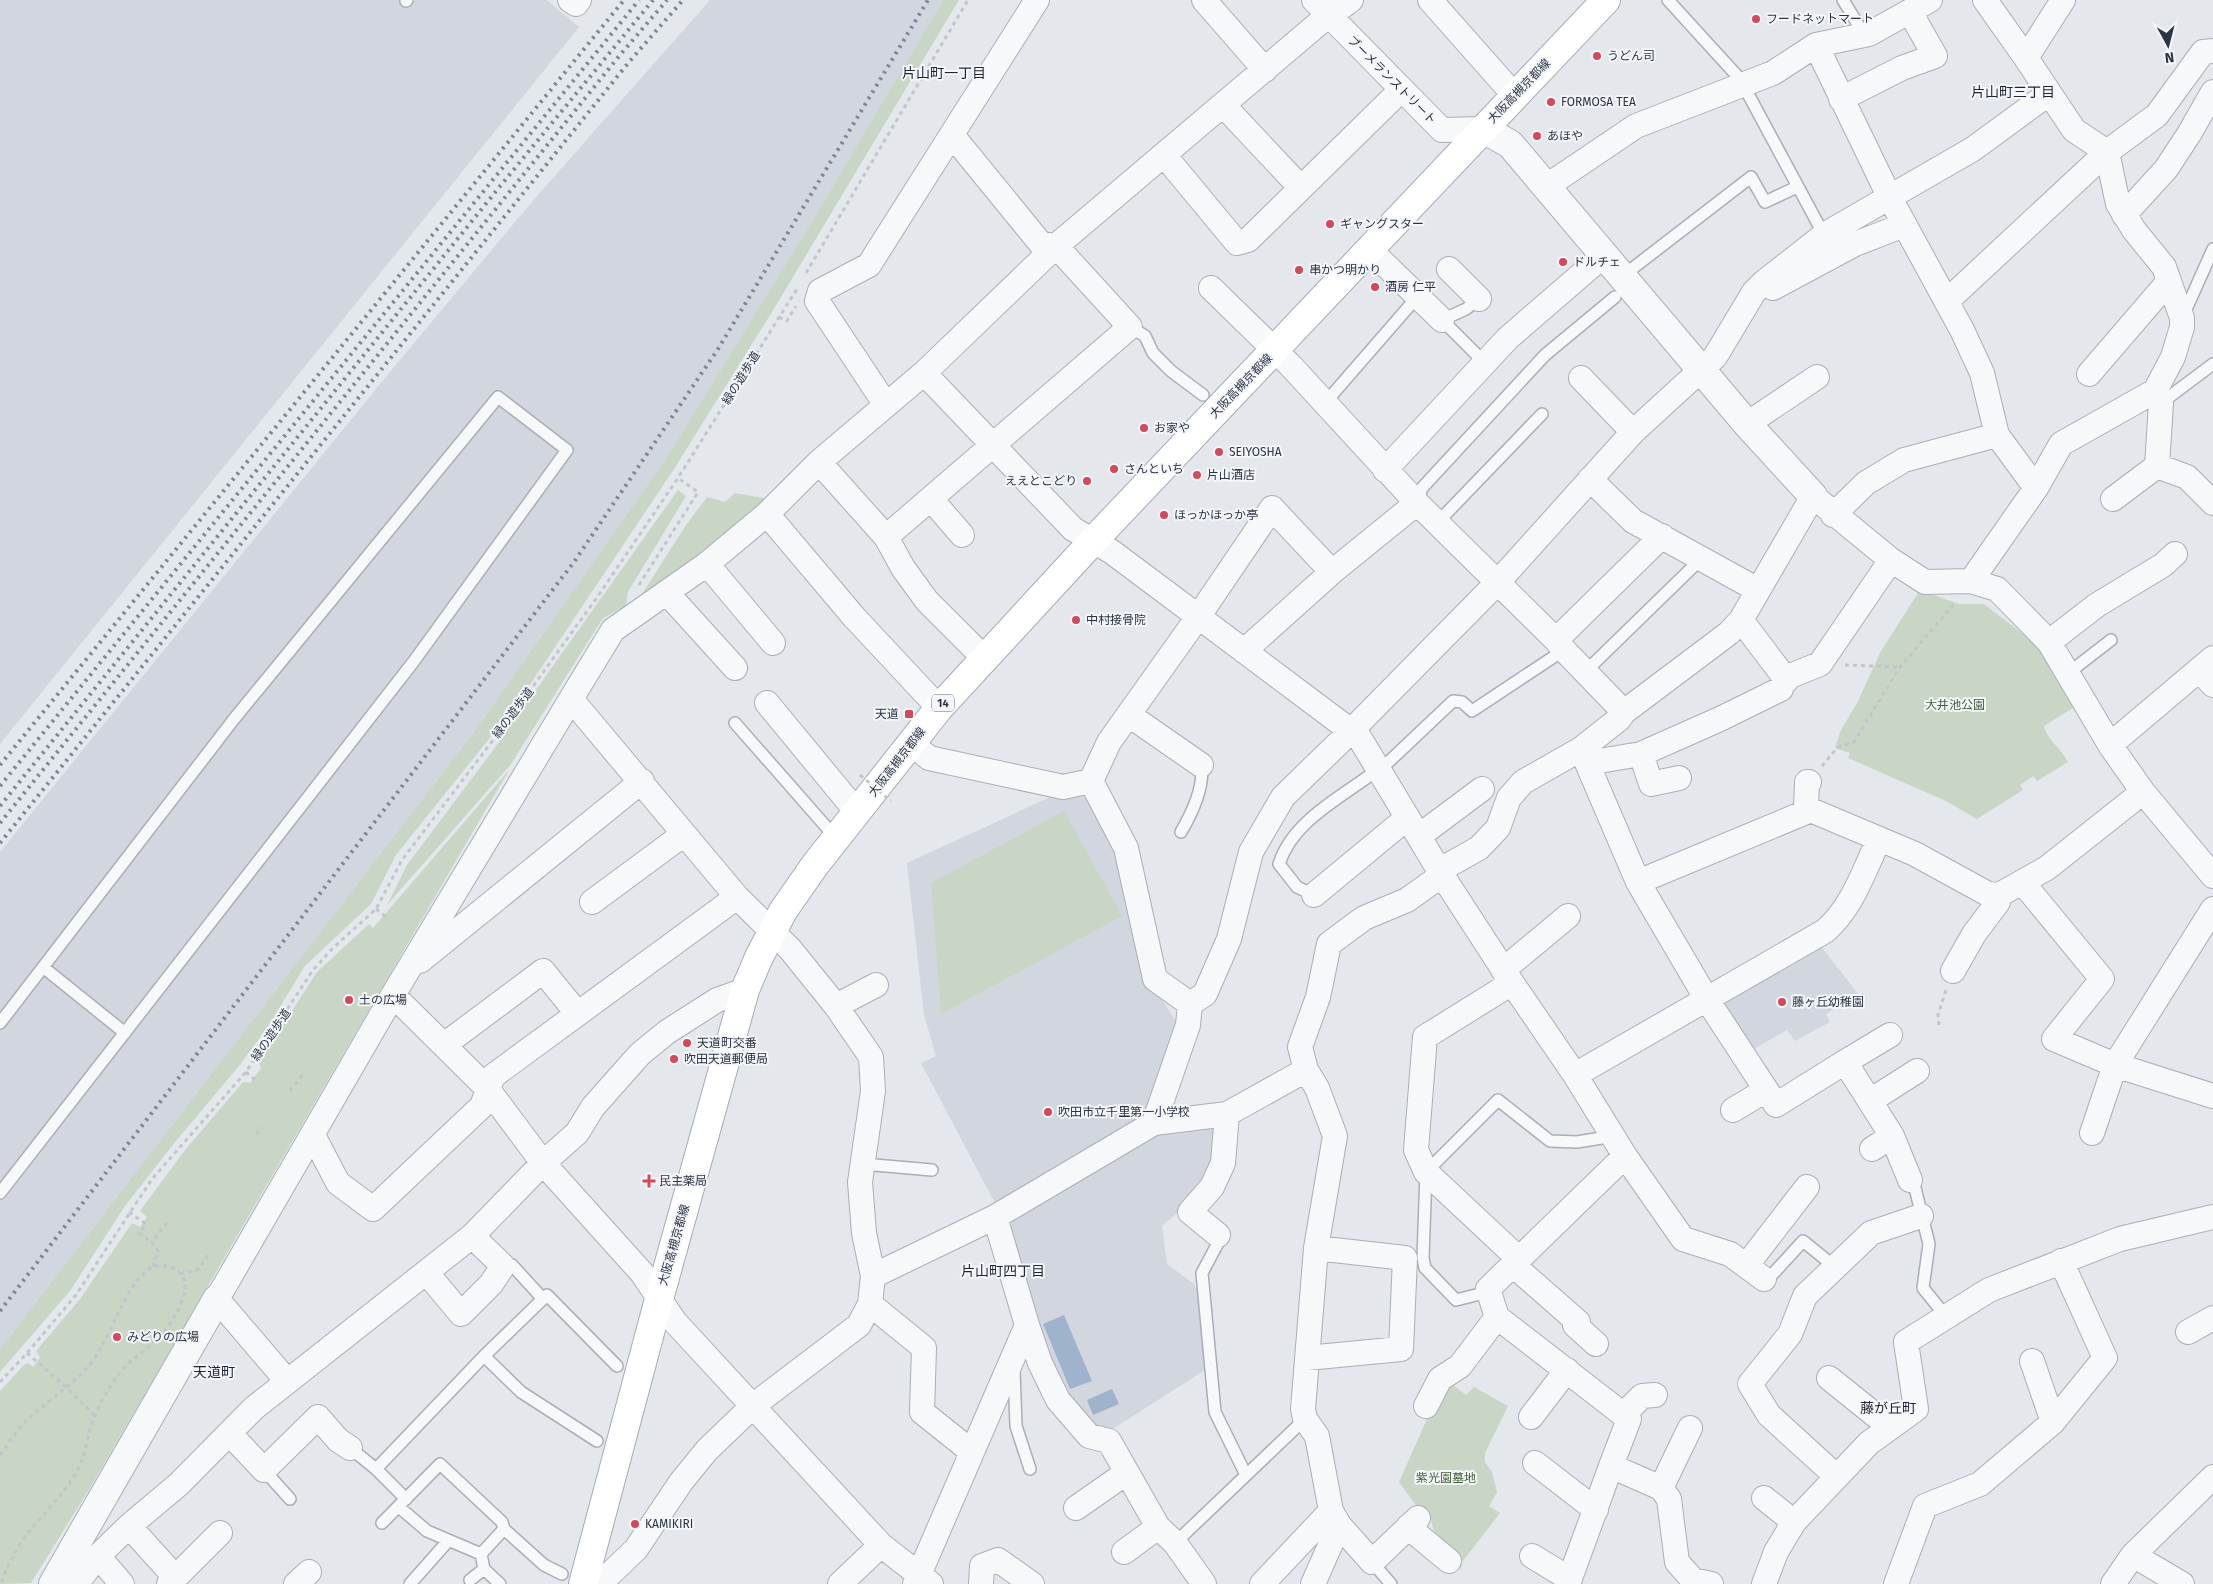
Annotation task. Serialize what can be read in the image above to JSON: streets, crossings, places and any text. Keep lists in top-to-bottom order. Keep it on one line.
{"streets":{"main road":["大阪高槻京都線","14"],"street":["ブーメランストリート"],"path":["緑の遊歩道"]},"crossings":[["ブーメランストリート","大阪高槻京都線"]],"districts":["片山町一丁目","片山町三丁目","片山町四丁目","天道町","藤が丘町"],"parks":["大井池公園","紫光園墓地"],"places":{"other":["フードネットマート","うどん司","FORMOSA TEA","あほや","ギャングスター","ドルチェ","串かつ明かり","酒房 仁平","お家や","SEIYOSHA","さんといち","片山酒店","ええとこどり","ほっかほっか亭","中村接骨院","土の広場","藤ヶ丘幼稚園","天道町交番","吹田天道郵便局","吹田市立千里第一小学校","みどりの広場","KAMIKIRI"],"transit":["天道"],"health":["民主薬局"]},"north":"bottom"}
